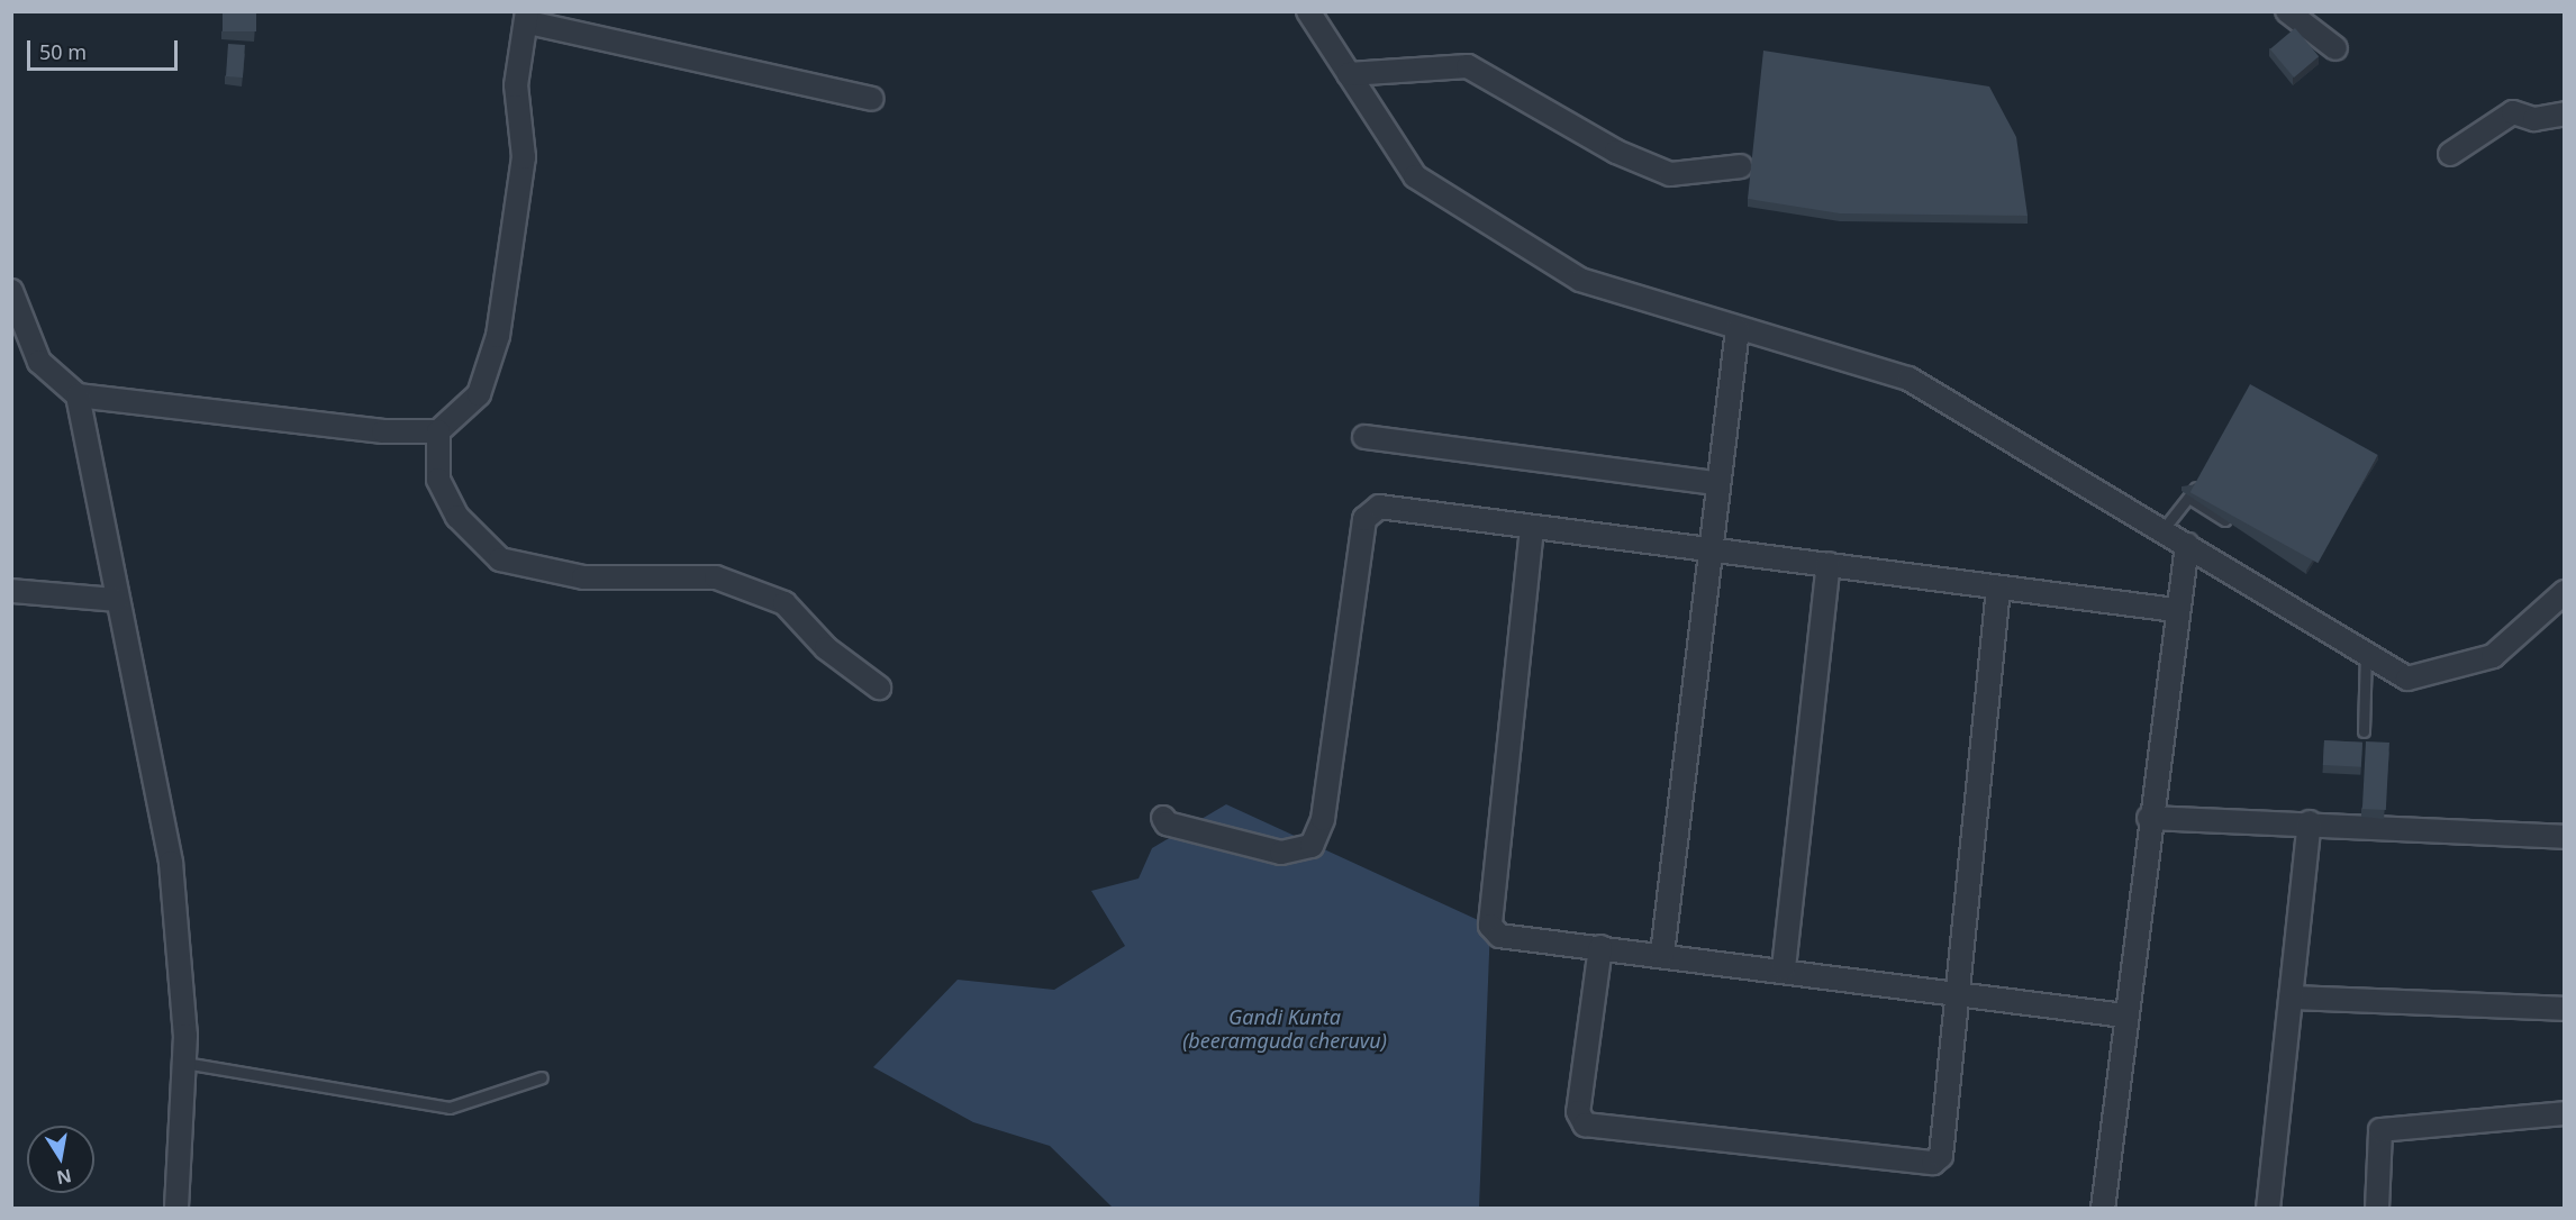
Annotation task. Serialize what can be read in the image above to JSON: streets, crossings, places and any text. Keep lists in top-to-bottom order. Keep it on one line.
{"water":["Gandi Kunta (beeramguda cheruvu)"],"scale_bar":"50 m","north":"bottom"}
